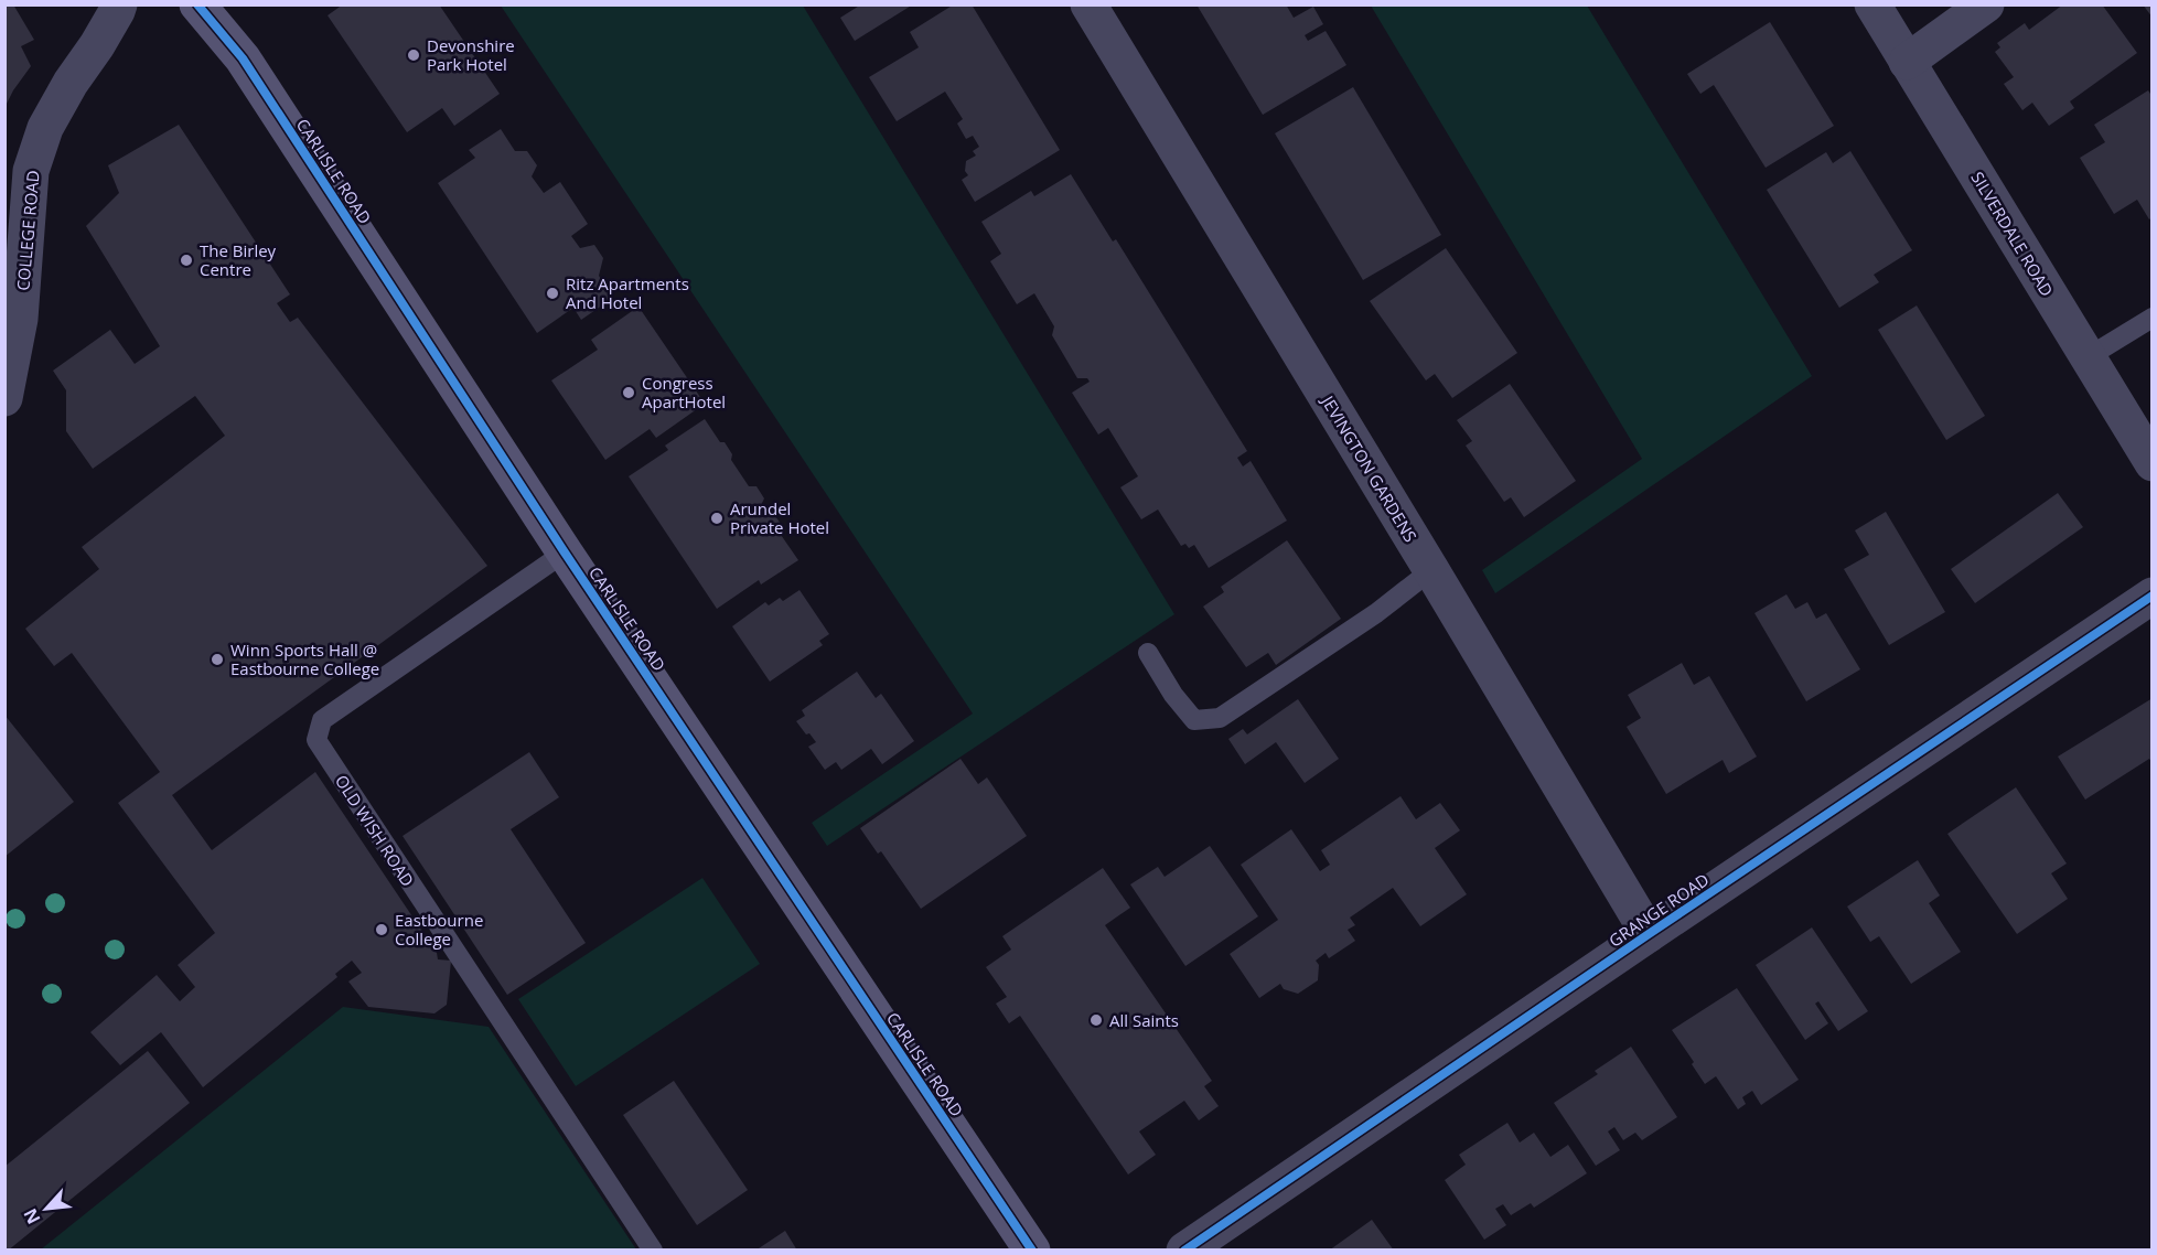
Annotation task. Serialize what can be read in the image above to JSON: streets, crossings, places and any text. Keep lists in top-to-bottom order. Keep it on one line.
{"streets":{"street":["CARLISLE ROAD","COLLEGE ROAD","SILVERDALE ROAD","JEVINGTON GARDENS","GRANGE ROAD"],"lane":["OLD WISH ROAD"]},"crossings":[["CARLISLE ROAD","OLD WISH ROAD"],["JEVINGTON GARDENS","GRANGE ROAD"]],"places":["Devonshire Park Hotel","The Birley Centre","Ritz Apartments And Hotel","Congress ApartHotel","Arundel Private Hotel","Winn Sports Hall @ Eastbourne College","Eastbourne College","All Saints"],"north":"bottom left"}
